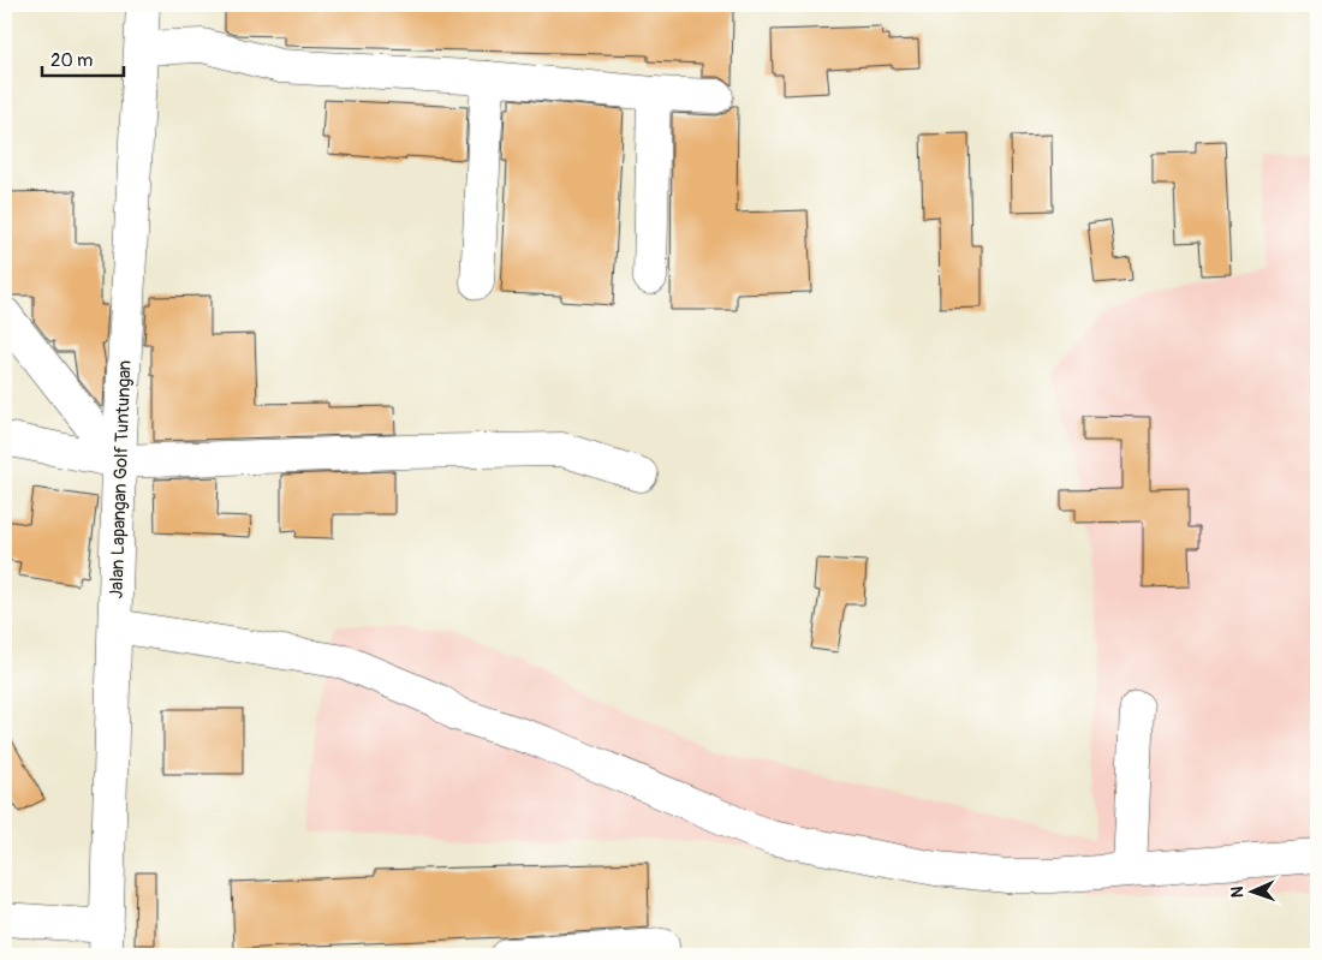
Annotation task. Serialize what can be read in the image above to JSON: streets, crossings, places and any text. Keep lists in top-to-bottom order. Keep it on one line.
{"streets":{"street":["Jalan Lapangan Golf Tuntungan"]},"scale_bar":"20 m","north":"left"}
